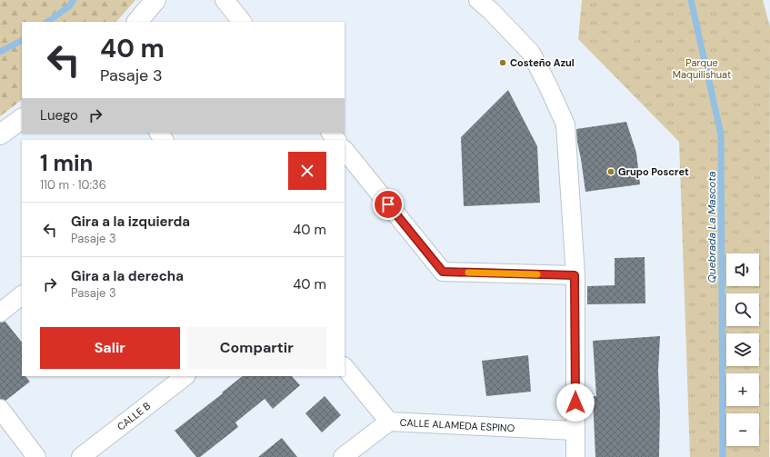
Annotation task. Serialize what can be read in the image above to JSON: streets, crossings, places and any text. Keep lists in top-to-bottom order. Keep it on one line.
{"streets":{"street":["CALLE B","CALLE ALAMEDA ESPINO"]},"water":["Quebrada La Mascota"],"parks":["Parque Maquilishuat"],"places":["Costeño Azul","Grupo Poscret"],"page":{"turn":["40 m","Pasaje 3"],"then":"Luego","heading":["1 min","110 m · 10:36"],"list":[{"name":"Gira a la izquierda","note":"Pasaje 3","value":"40 m"},{"name":"Gira a la derecha","note":"Pasaje 3","value":"40 m"}],"map_buttons":["+","−"],"buttons":["Salir","Compartir"]}}
